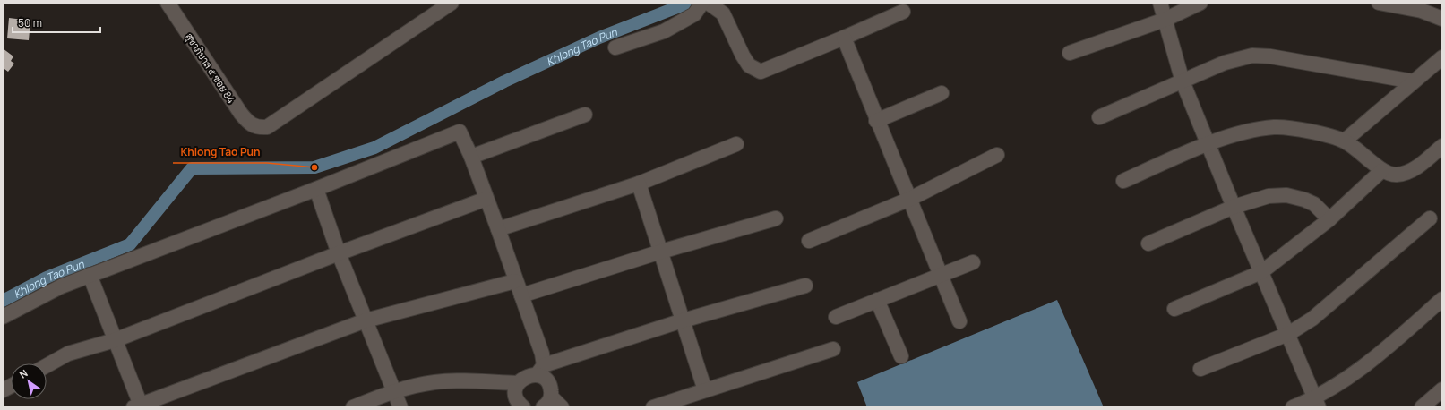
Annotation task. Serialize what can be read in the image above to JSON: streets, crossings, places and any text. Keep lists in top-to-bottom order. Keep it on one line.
{"streets":{"street":["สุขาภิบาล ๕ ซอย 84"]},"water":["Khlong Tao Pun"],"places":["Khlong Tao Pun"],"scale_bar":"50 m","north":"top left"}
